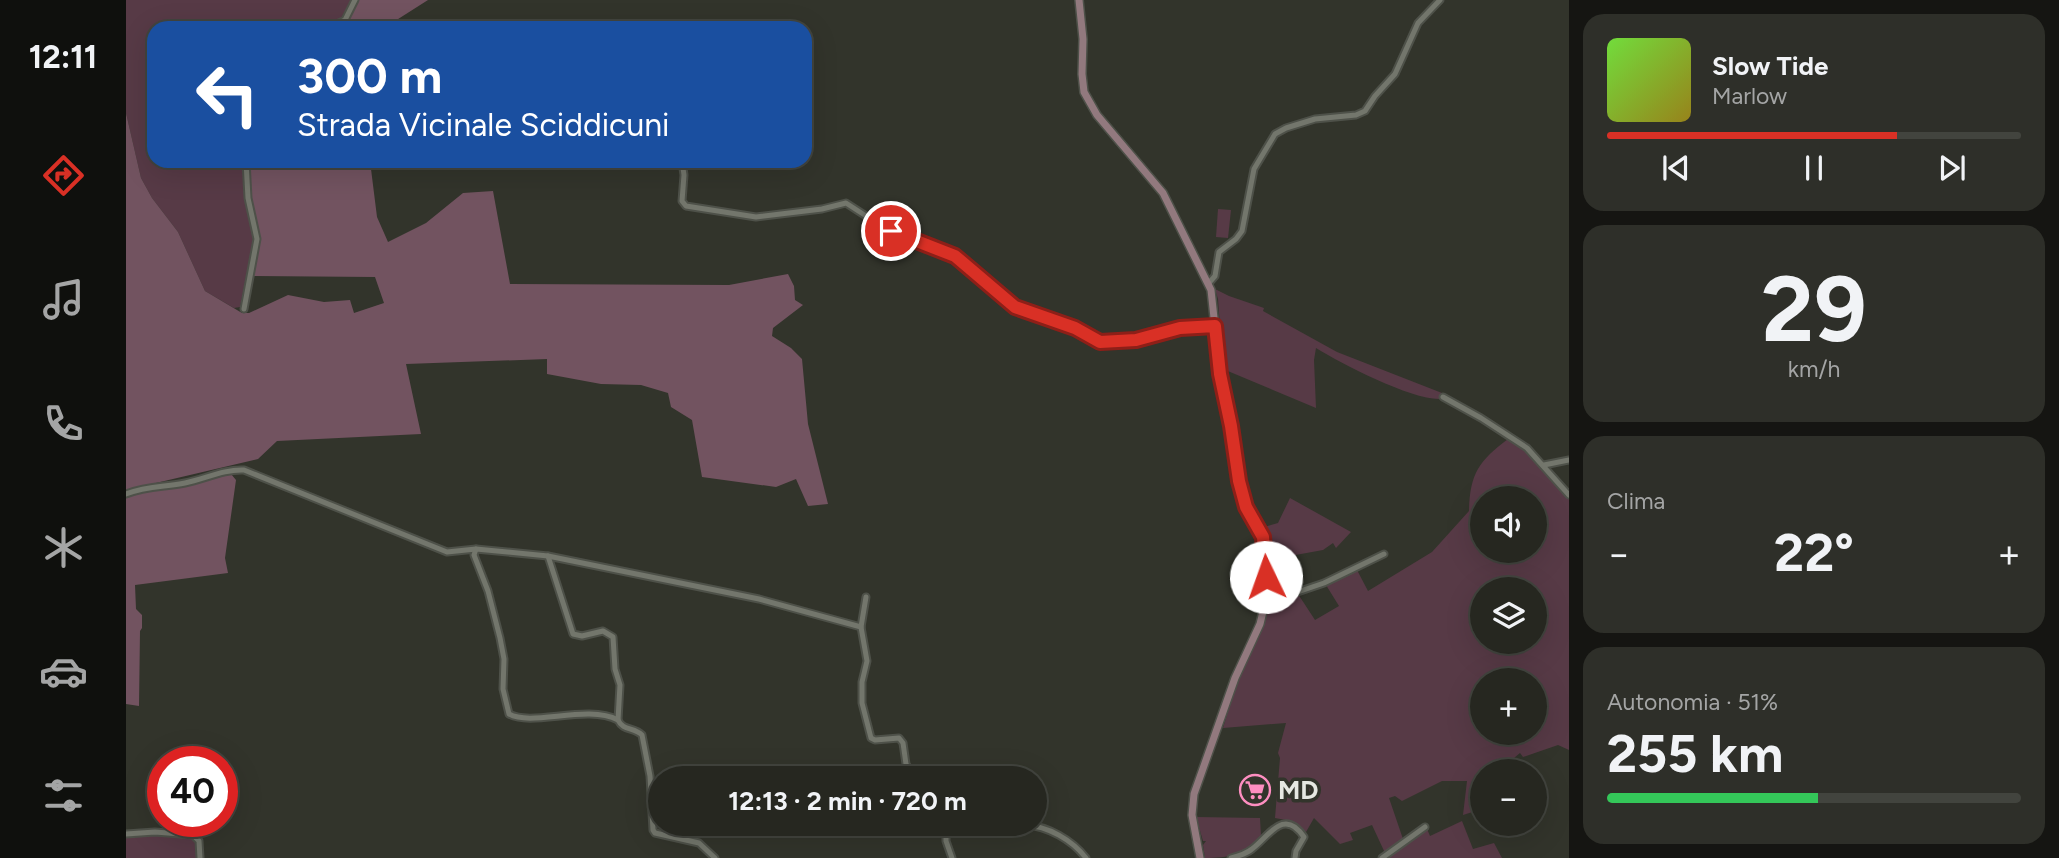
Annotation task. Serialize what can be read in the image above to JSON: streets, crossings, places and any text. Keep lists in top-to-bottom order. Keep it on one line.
{"places":{"supermarket":["MD"]},"page":{"tabs":"12:11","turn":["300 m","Strada Vicinale Sciddicuni"],"song":["Slow Tide","Marlow"],"tile":[["29","km/h"],"Clima",["Autonomia · 51%","255 km"]],"map_buttons":["+","−"],"heat":["−","22°","+"],"limit":"40","trip":"12:13 · 2 min · 720 m"}}
